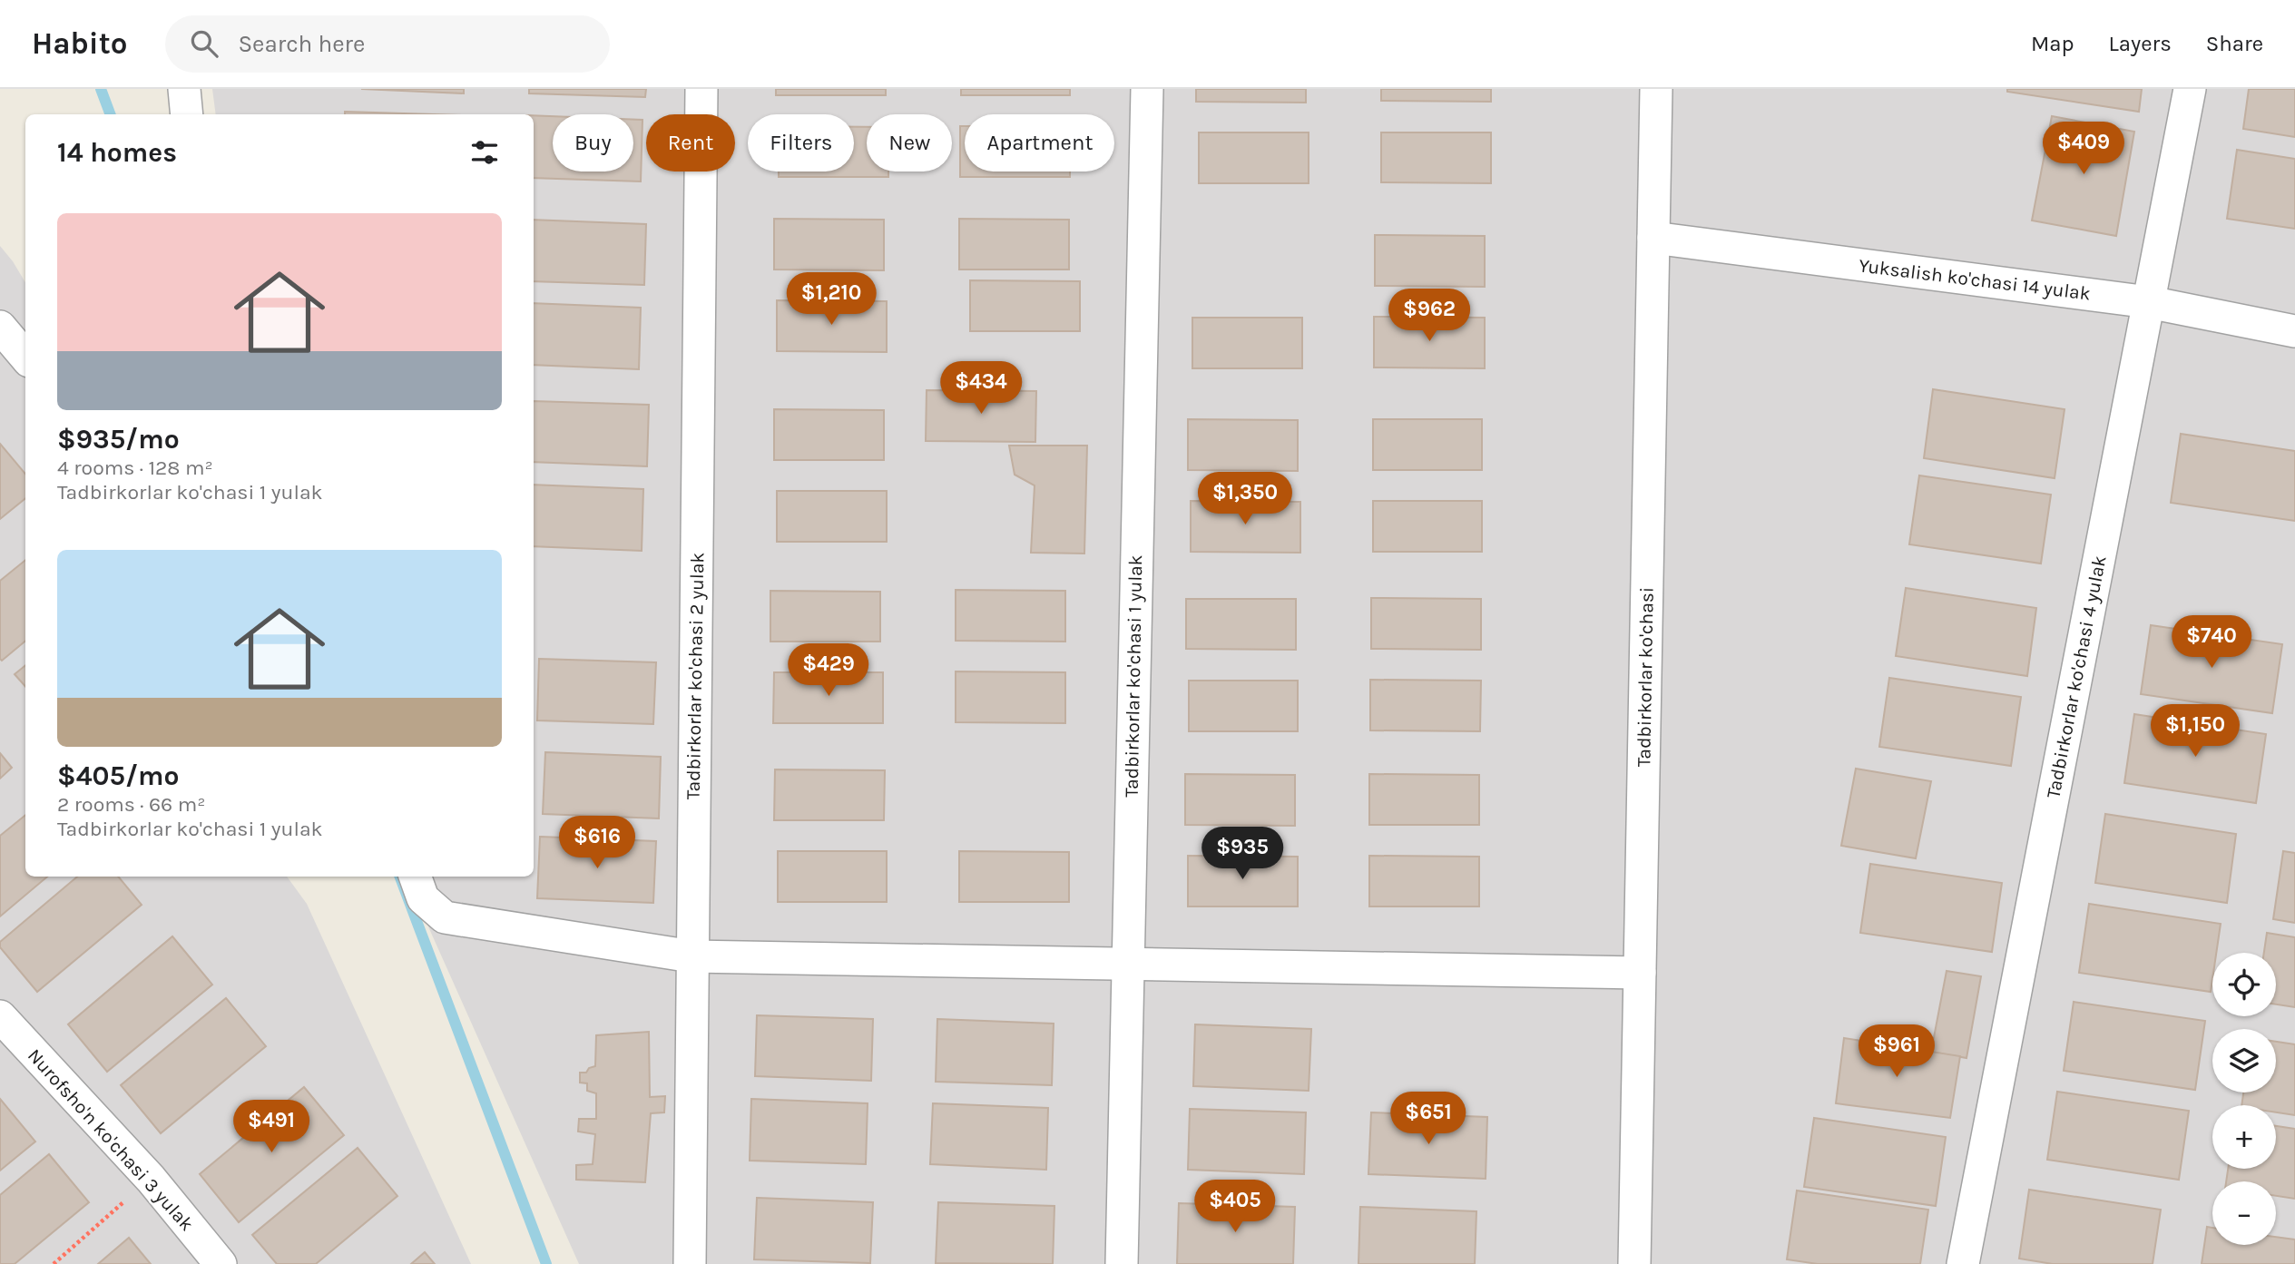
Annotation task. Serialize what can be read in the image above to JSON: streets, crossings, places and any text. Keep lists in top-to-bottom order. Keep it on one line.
{"streets":{"street":["Yuksalish ko'chasi 14 yulak","Tadbirkorlar ko'chasi 2 yulak","Tadbirkorlar ko'chasi 1 yulak","Tadbirkorlar ko'chasi","Tadbirkorlar ko'chasi 4 yulak","Nurofsho'n ko'chasi 3 yulak"]},"crossings":[["Yuksalish ko'chasi 14 yulak","Tadbirkorlar ko'chasi"],["Yuksalish ko'chasi 14 yulak","Tadbirkorlar ko'chasi 4 yulak"]],"page":{"header":"Habito","search":"Search here","nav":["Map","Layers","Share"],"chip":["Buy","Rent","Filters","New","Apartment"],"heading":"14 homes","price":["$409","$1,210","$962","$434","$1,350","$740","$429","$1,150","$616","$935","$961","$651","$491","$405"],"list":[{"name":"$935/mo","note":"4 rooms · 128 m² · Tadbirkorlar ko'chasi 1 yulak"},{"name":"$405/mo","note":"2 rooms · 66 m² · Tadbirkorlar ko'chasi 1 yulak"}],"map_buttons":["+","−"]}}
